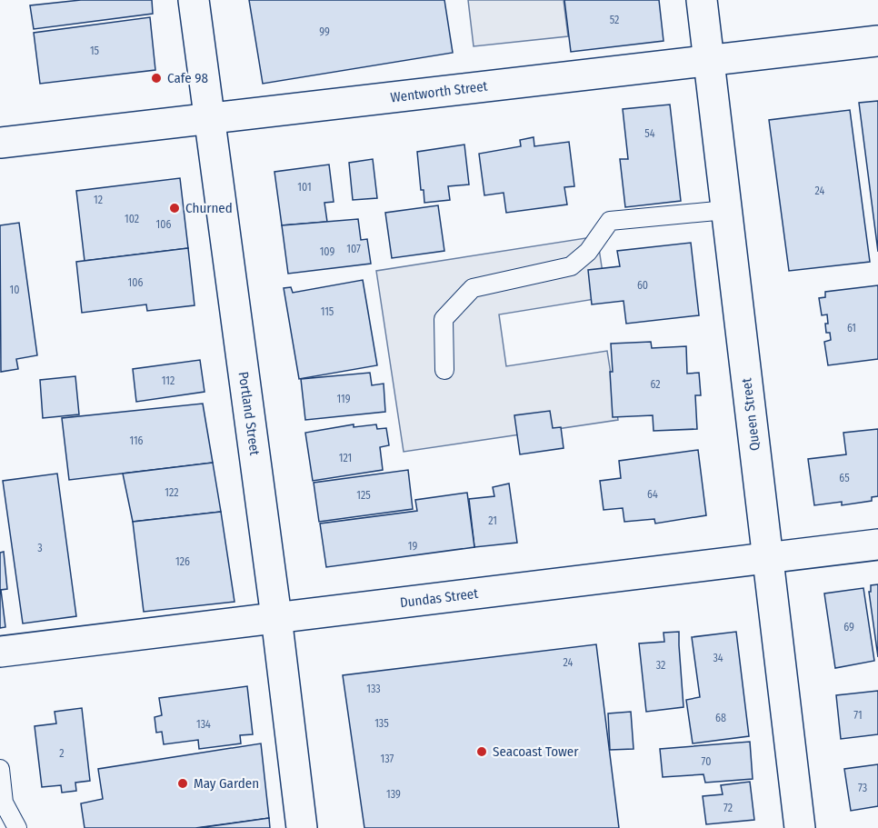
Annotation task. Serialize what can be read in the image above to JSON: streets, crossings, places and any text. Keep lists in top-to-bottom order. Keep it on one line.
{"streets":{"street":["Wentworth Street","Portland Street","Queen Street","Dundas Street"]},"crossings":[["Wentworth Street","Portland Street"],["Wentworth Street","Queen Street"],["Portland Street","Dundas Street"],["Queen Street","Dundas Street"]],"places":["Cafe 98","Churned","Seacoast Tower","May Garden"],"house_numbers":["52","99","15","54","101","24","12","102","106","107","109","106","60","10","115","61","112","62","119","116","121","65","122","64","125","21","19","3","126","69","34","24","32","133","71","68","135","134","2","137","70","73","139","72"]}
